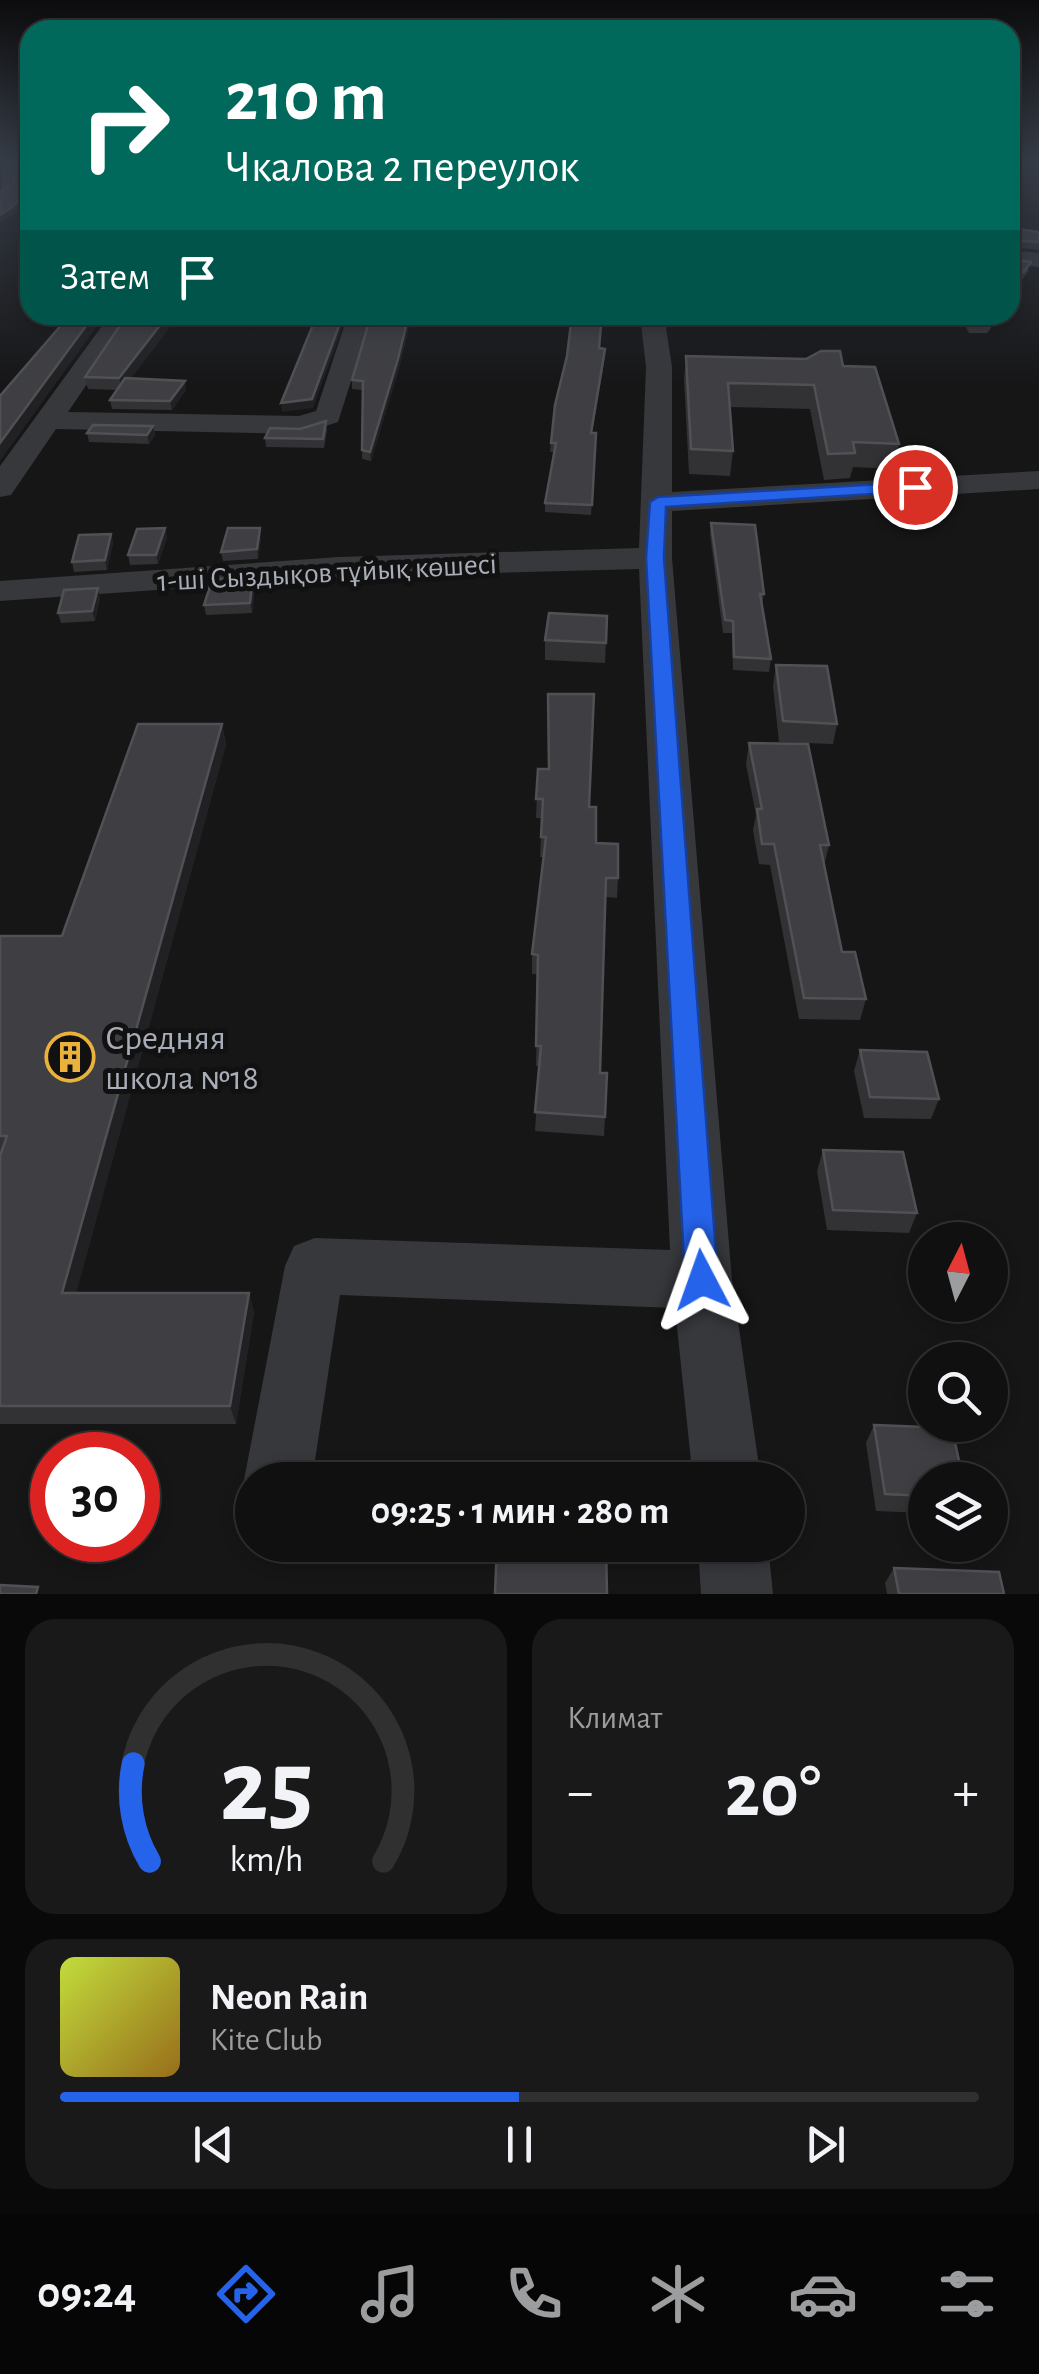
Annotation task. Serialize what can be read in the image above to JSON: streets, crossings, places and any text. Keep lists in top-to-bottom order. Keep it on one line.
{"streets":{"street":["1-ші Сыздықов тұйық көшесі"]},"places":{"building":["Средняя школа №18"]},"north":"top","page":{"turn":["210 m","Чкалова 2 переулок"],"then":"Затем","limit":"30","trip":"09:25 · 1 мин · 280 m","tile":"Климат","heat":["−","20°","+"],"song":["Neon Rain","Kite Club"],"tabs":"09:24","gauge":["25","km/h"]}}
